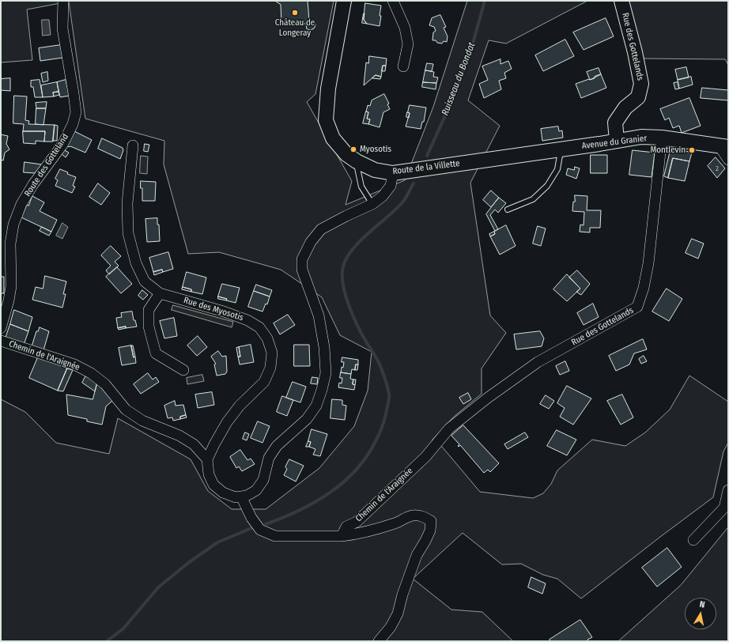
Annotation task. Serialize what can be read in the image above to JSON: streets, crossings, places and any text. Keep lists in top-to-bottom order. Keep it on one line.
{"streets":{"main road":["Rue des Gottelands","Avenue du Granier","Route de la Villette"],"street":["Route des Gotteland","Rue des Myosotis","Chemin de l'Araignée"]},"crossings":[["Rue des Gottelands","Avenue du Granier"],["Rue des Gottelands","Chemin de l'Araignée"],["Avenue du Granier","Route de la Villette"],["Rue des Myosotis","Chemin de l'Araignée"]],"water":["Ruisseau du Bondat"],"places":["Château de Longeray","Myosotis","Montlevin"],"house_numbers":["2"],"north":"top"}
